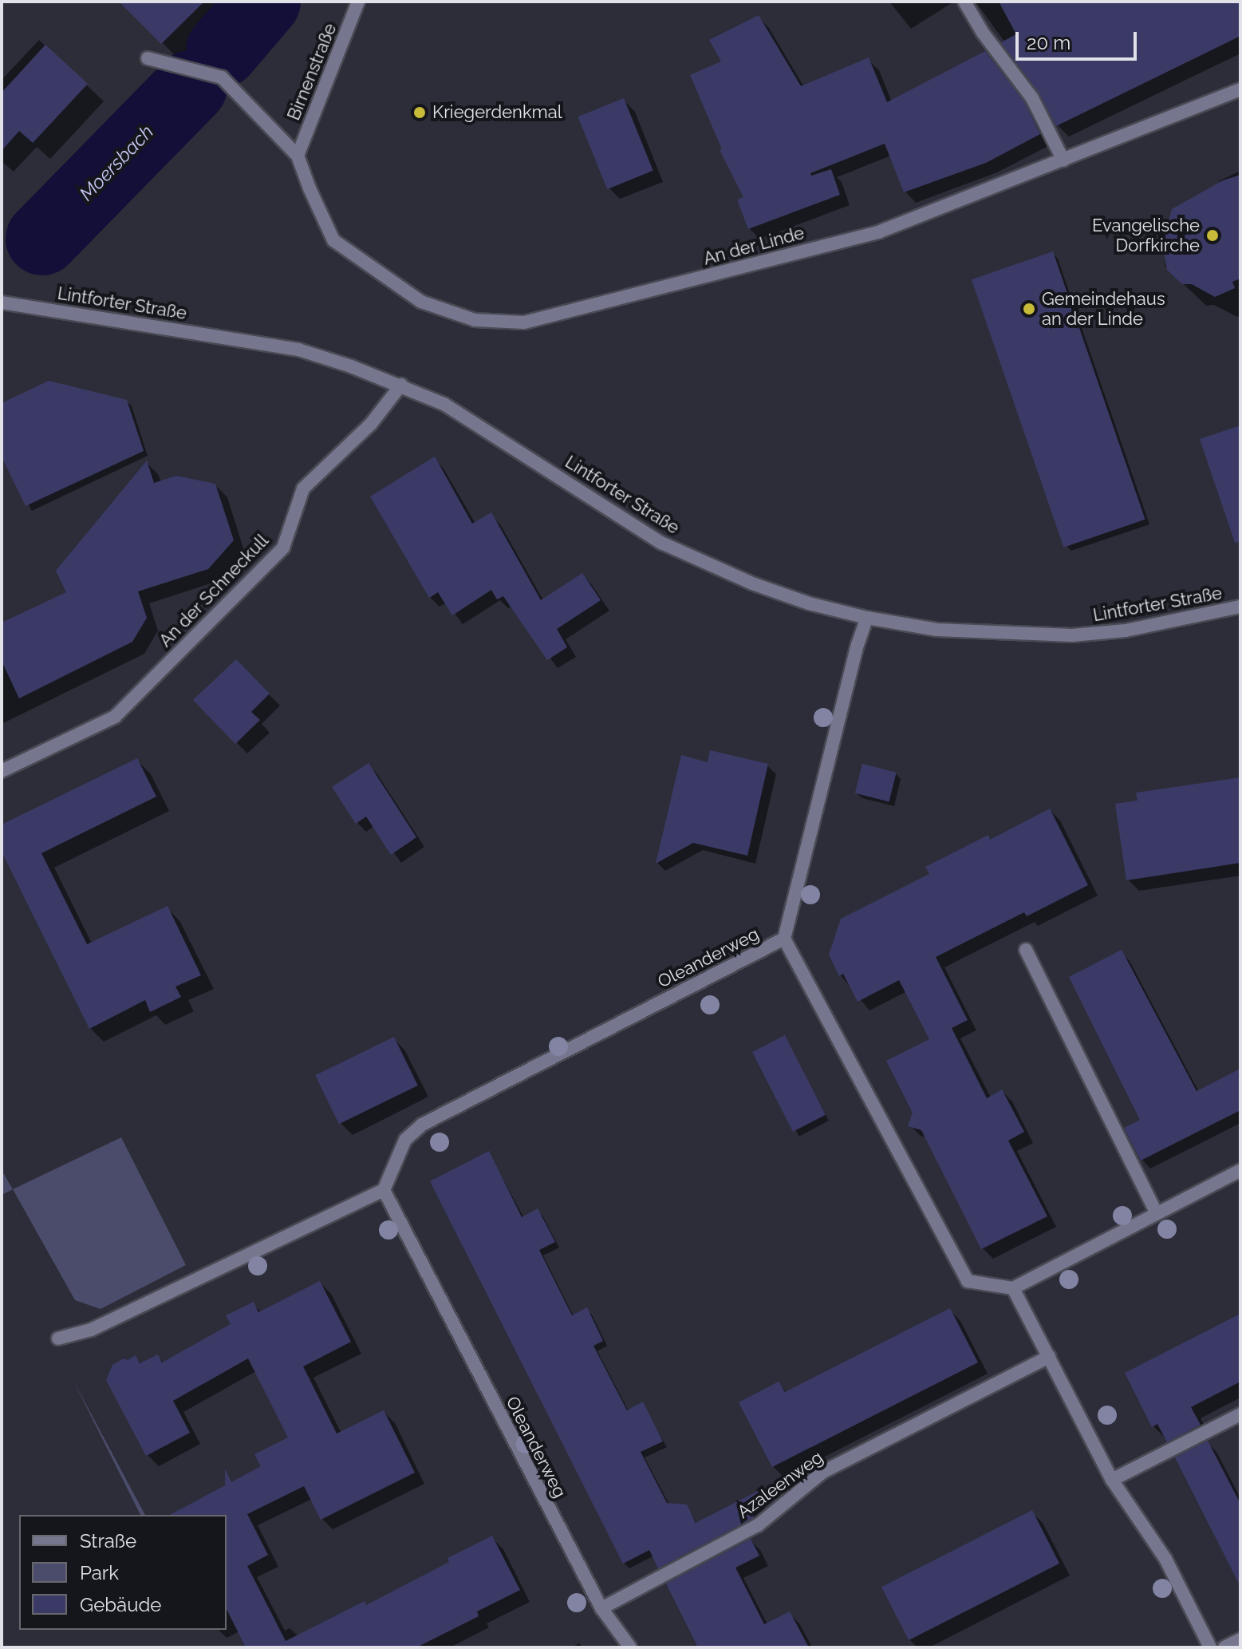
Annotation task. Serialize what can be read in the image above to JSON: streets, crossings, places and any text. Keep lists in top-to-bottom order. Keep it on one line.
{"streets":{"street":["Birnenstraße","An der Linde","Lintforter Straße","An der Schneckull","Oleanderweg","Azaleenweg"]},"crossings":[["Birnenstraße","An der Linde"],["Lintforter Straße","An der Schneckull"],["Lintforter Straße","Oleanderweg"],["Oleanderweg","Azaleenweg"]],"water":["Moersbach"],"places":["Kriegerdenkmal","Evangelische Dorfkirche","Gemeindehaus an der Linde"],"legend":["Straße","Park","Gebäude"],"scale_bar":"20 m"}
